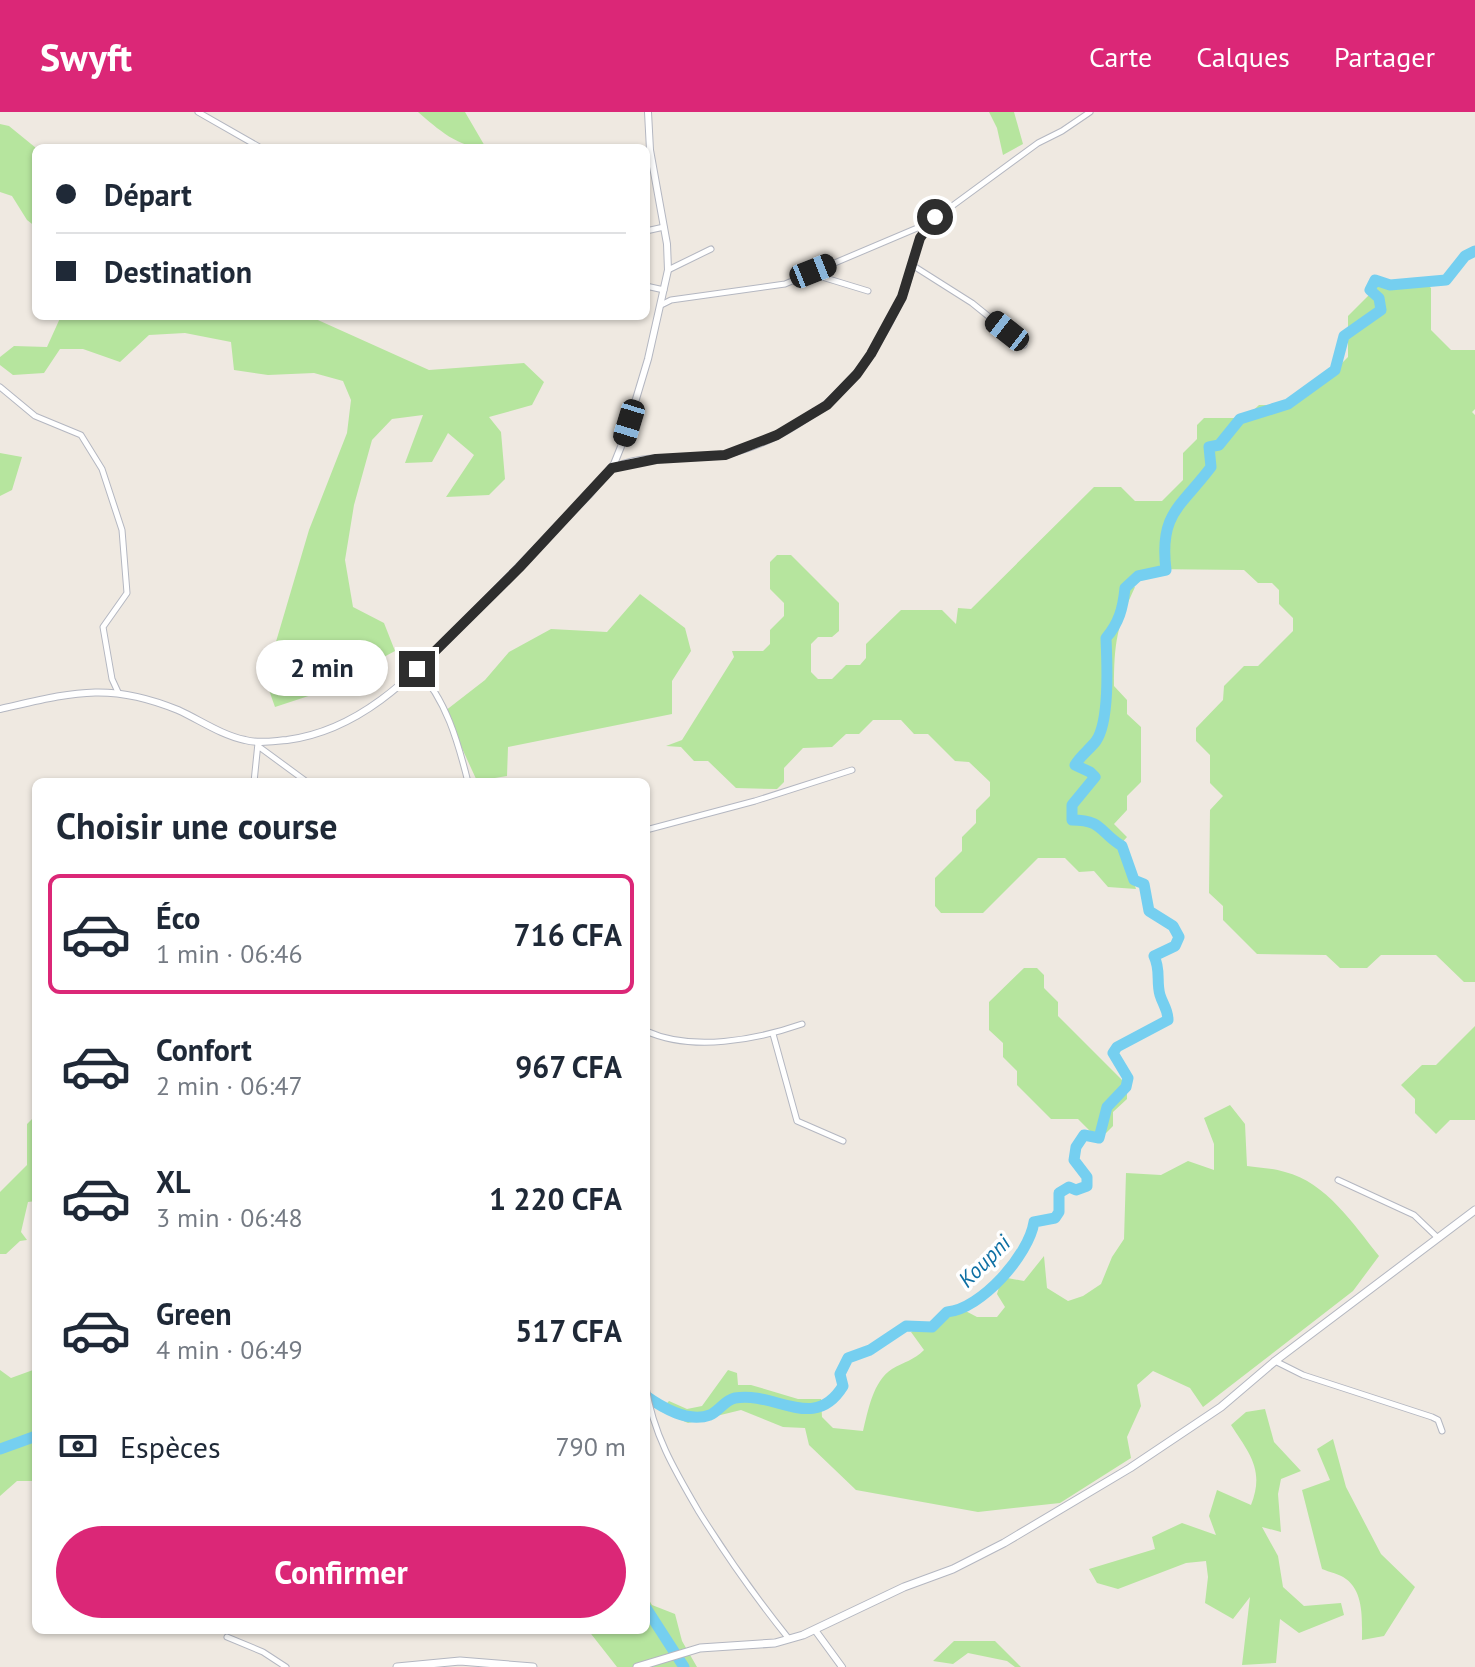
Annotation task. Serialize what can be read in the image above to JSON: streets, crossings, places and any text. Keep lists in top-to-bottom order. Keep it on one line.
{"water":["Koupni"],"page":{"header":"Swyft","nav":["Carte","Calques","Partager"],"banner":["Départ","Destination"],"bubble":"2 min","heading":"Choisir une course","list":[{"name":"Éco","note":"1 min · 06:46","value":"716 CFA"},{"name":"Confort","note":"2 min · 06:47","value":"967 CFA"},{"name":"XL","note":"3 min · 06:48","value":"1 220 CFA"},{"name":"Green","note":"4 min · 06:49","value":"517 CFA"}],"pay":["Espèces","790 m"],"buttons":"Confirmer"}}
